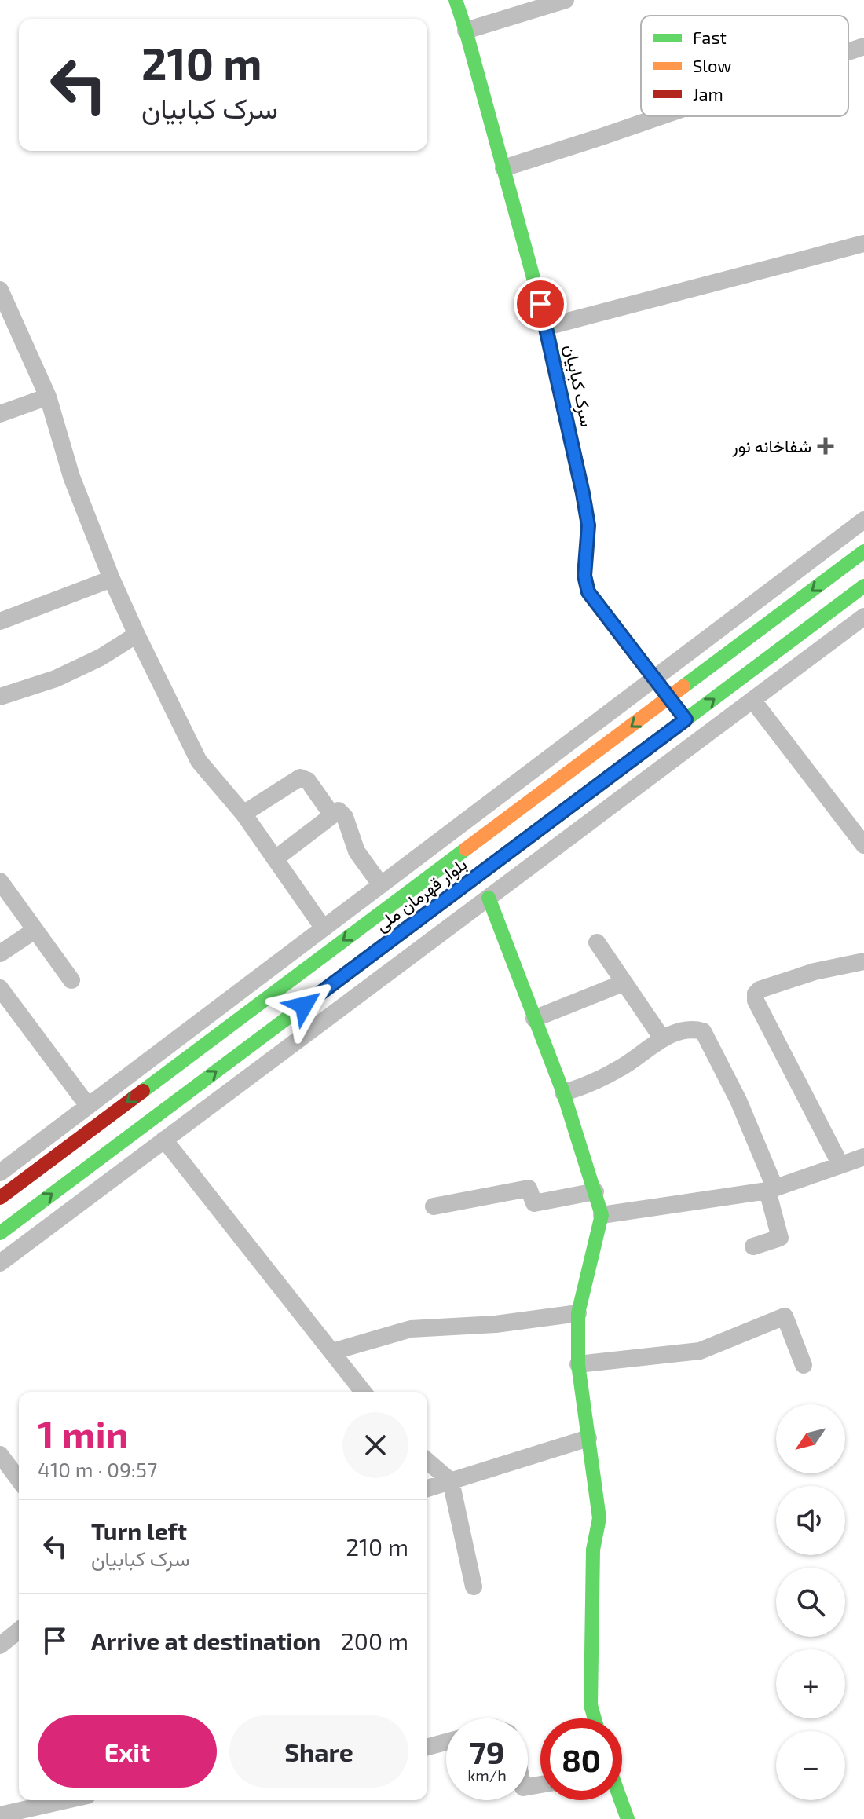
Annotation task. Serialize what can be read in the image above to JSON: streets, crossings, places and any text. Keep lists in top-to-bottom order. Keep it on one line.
{"streets":{"main road":["سرک کبابیان","بلوار قهرمان ملی"]},"crossings":[["سرک کبابیان","بلوار قهرمان ملی"]],"places":{"health":["شفاخانه نور"]},"legend":["Fast","Slow","Jam"],"north":"bottom left","page":{"turn":["210 m","سرک کبابیان"],"heading":["1 min","410 m · 09:57"],"map_buttons":["+","−"],"list":[{"name":"Turn left","note":"سرک کبابیان","value":"210 m"},{"name":"Arrive at destination","value":"200 m"}],"buttons":["Exit","Share"],"speed":"79 km/h","limit":"80"}}
